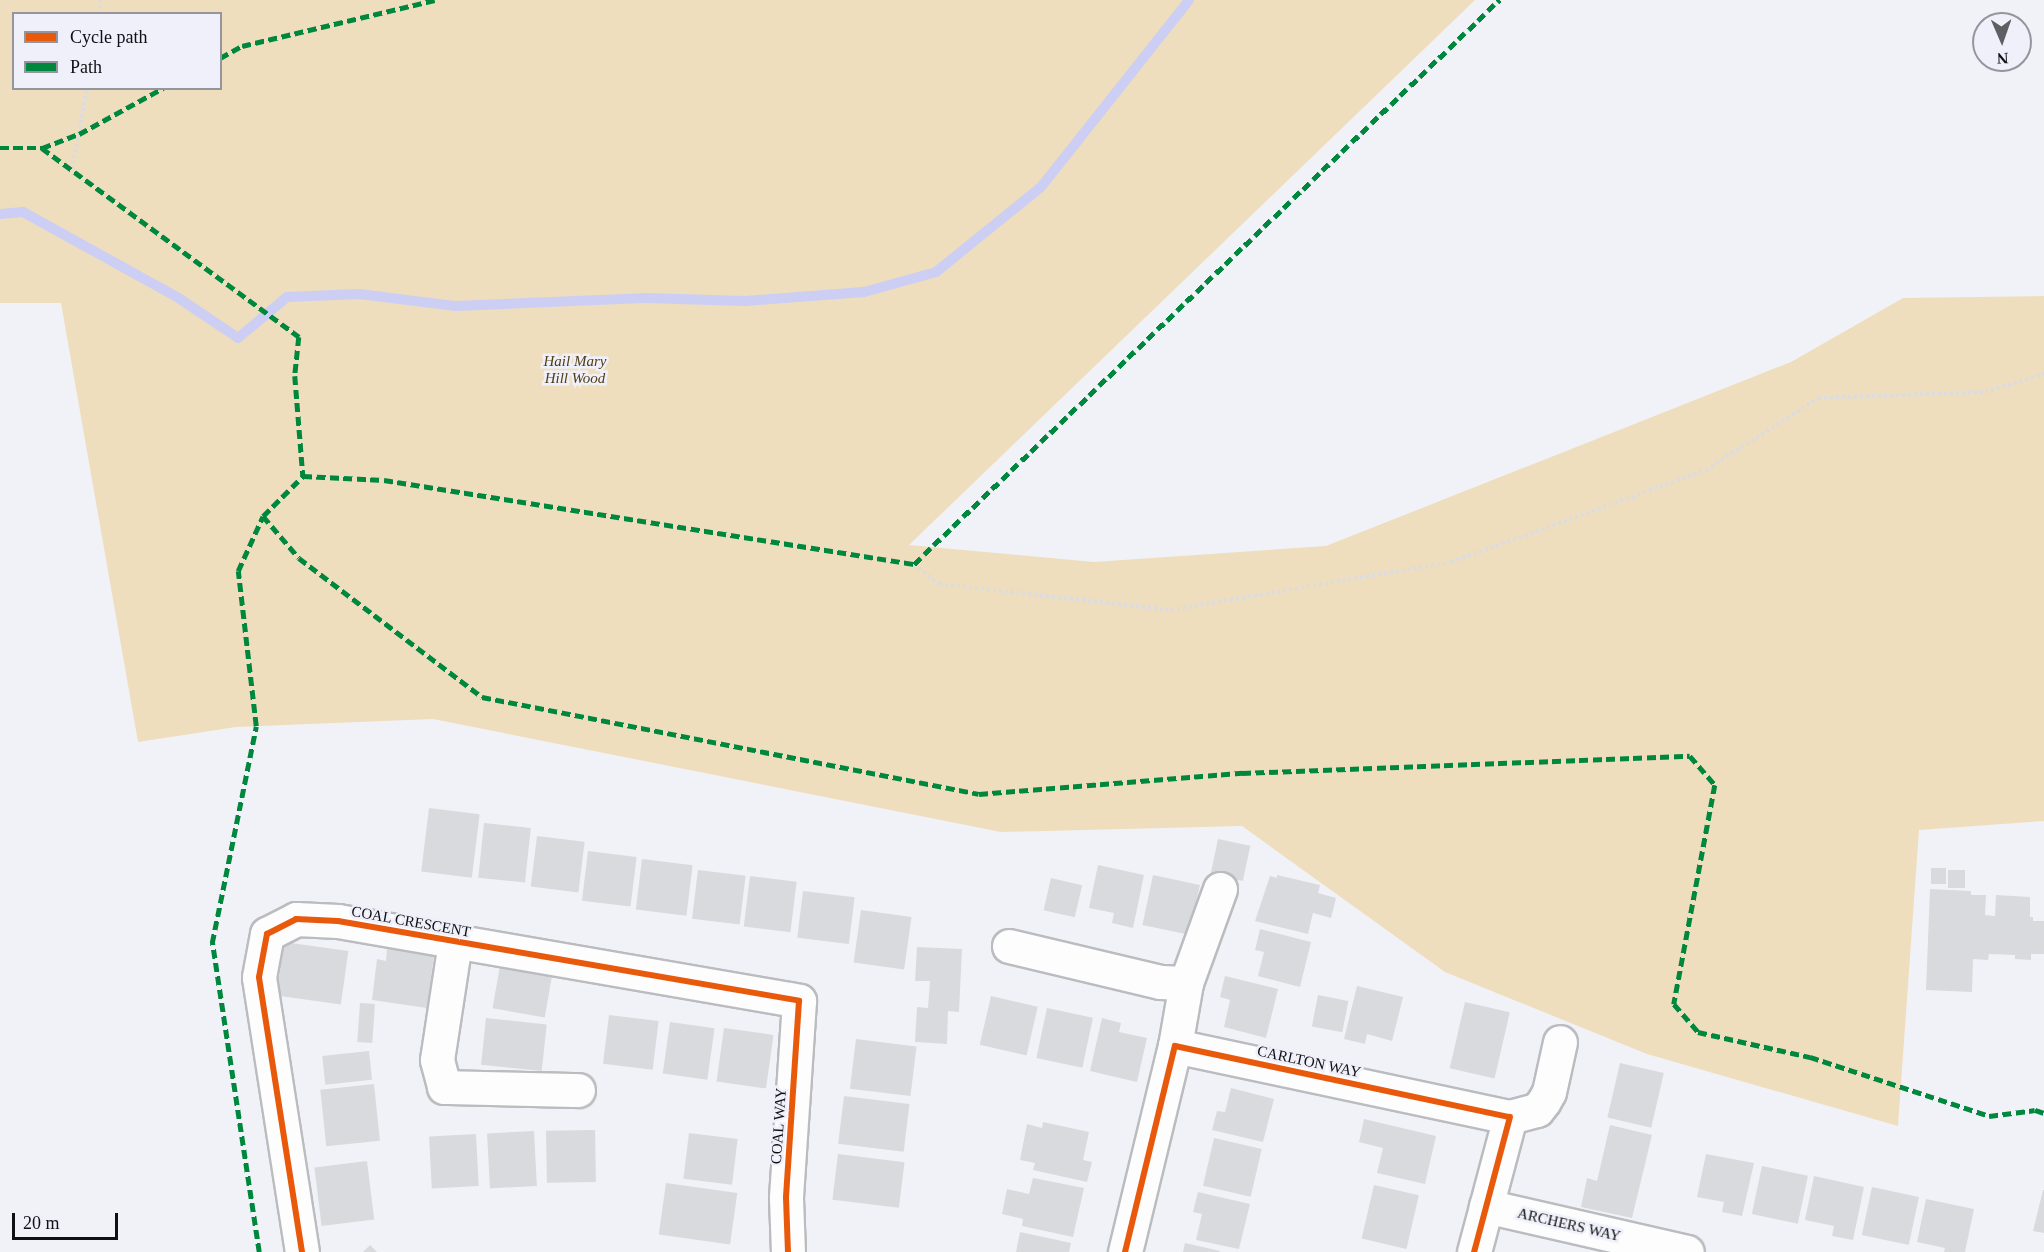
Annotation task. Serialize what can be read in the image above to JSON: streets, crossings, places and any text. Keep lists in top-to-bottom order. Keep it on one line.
{"streets":{"street":["COAL CRESCENT","CARLTON WAY","COAL WAY","ARCHERS WAY"]},"crossings":[["COAL CRESCENT","COAL WAY"]],"parks":["Hail Mary Hill Wood"],"legend":["Cycle path","Path"],"scale_bar":"20 m","north":"bottom"}
